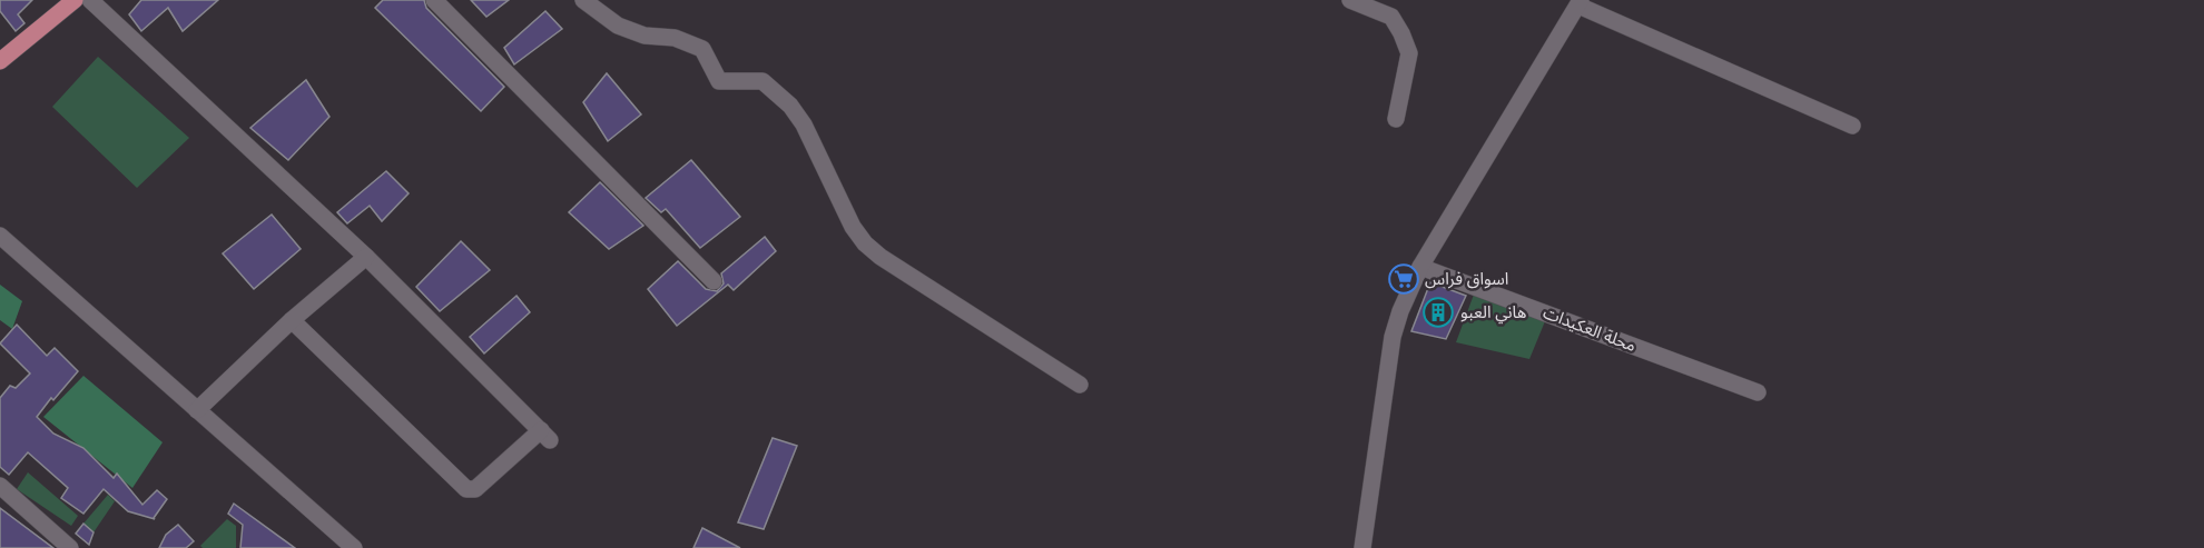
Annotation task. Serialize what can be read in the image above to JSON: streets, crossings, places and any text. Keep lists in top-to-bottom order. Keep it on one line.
{"streets":{"street":["محلة العكيدات"]},"places":{"supermarket":["اسواق فراس"],"building":["هاني العبو"]}}
